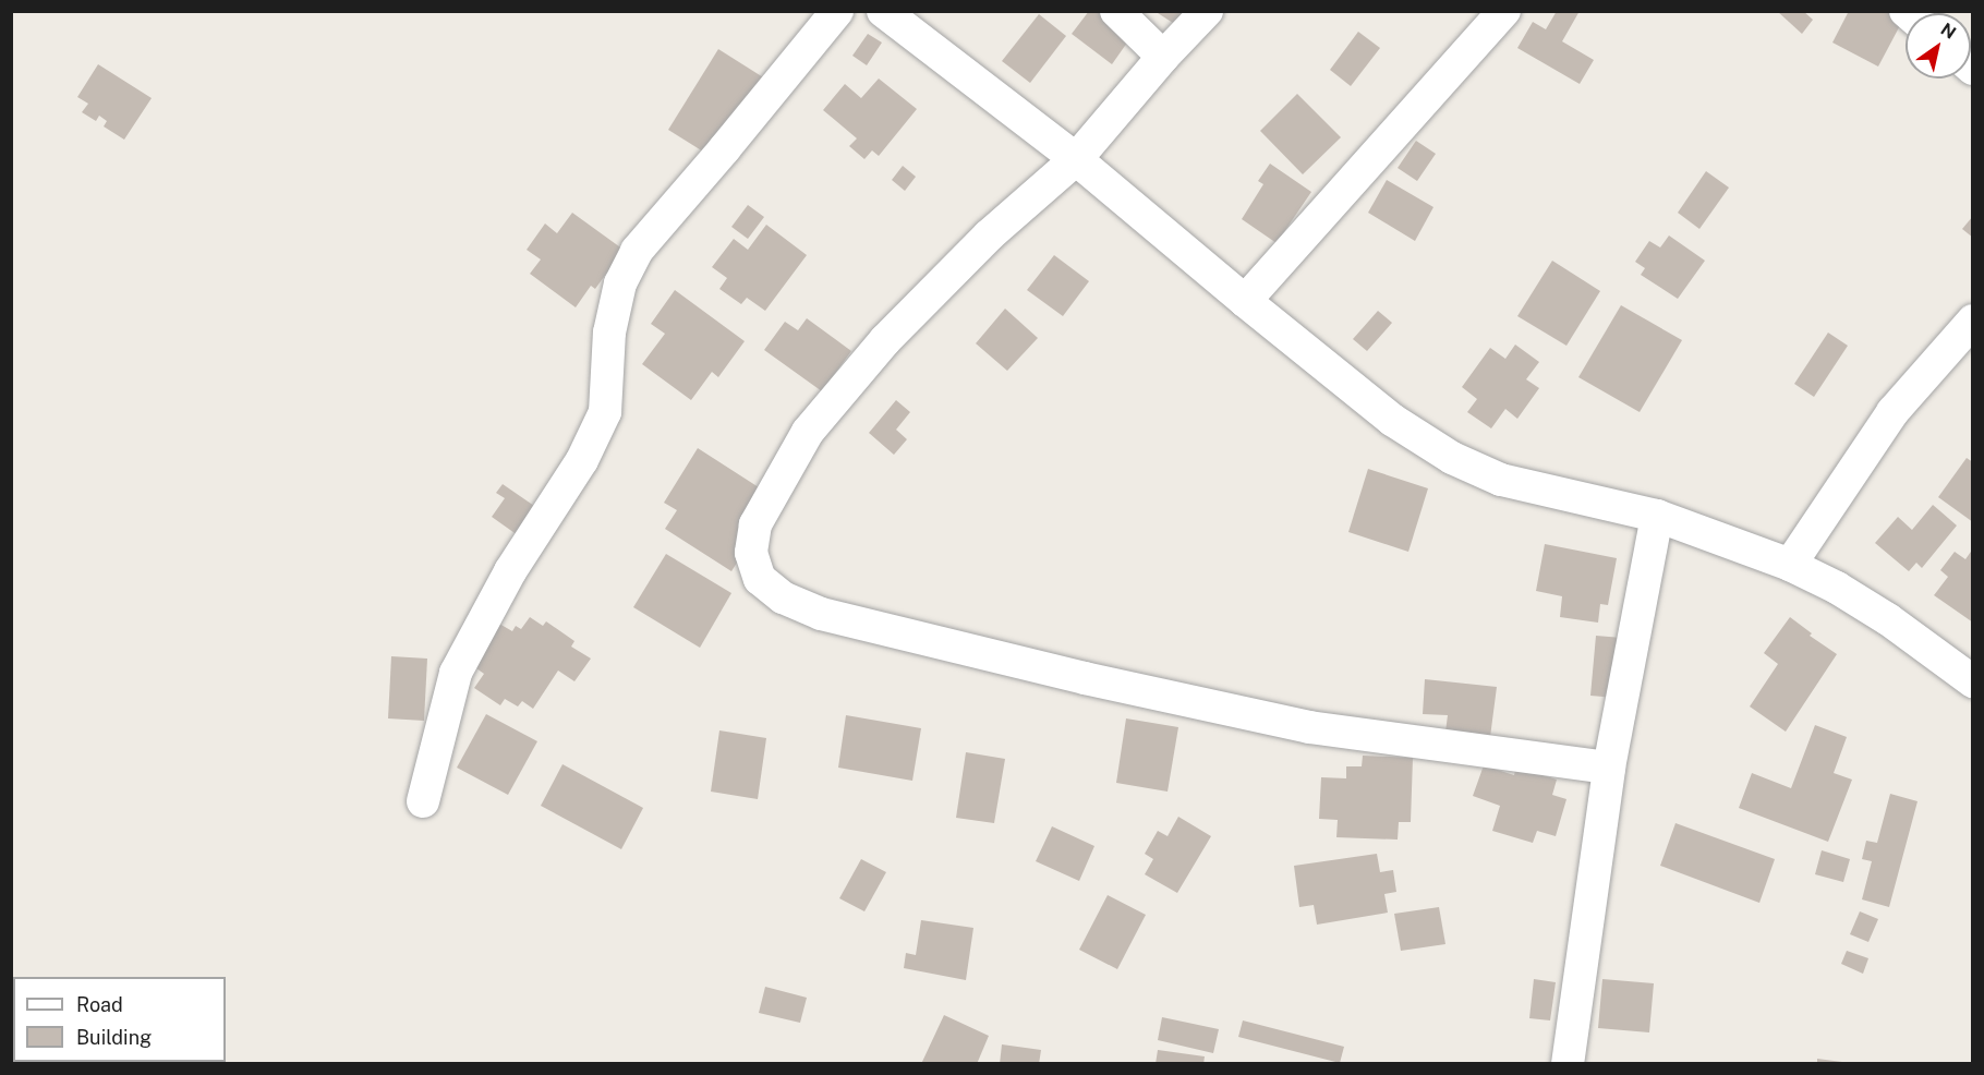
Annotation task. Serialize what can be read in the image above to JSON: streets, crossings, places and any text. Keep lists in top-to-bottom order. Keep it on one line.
{"legend":["Road","Building"],"north":"top right"}
